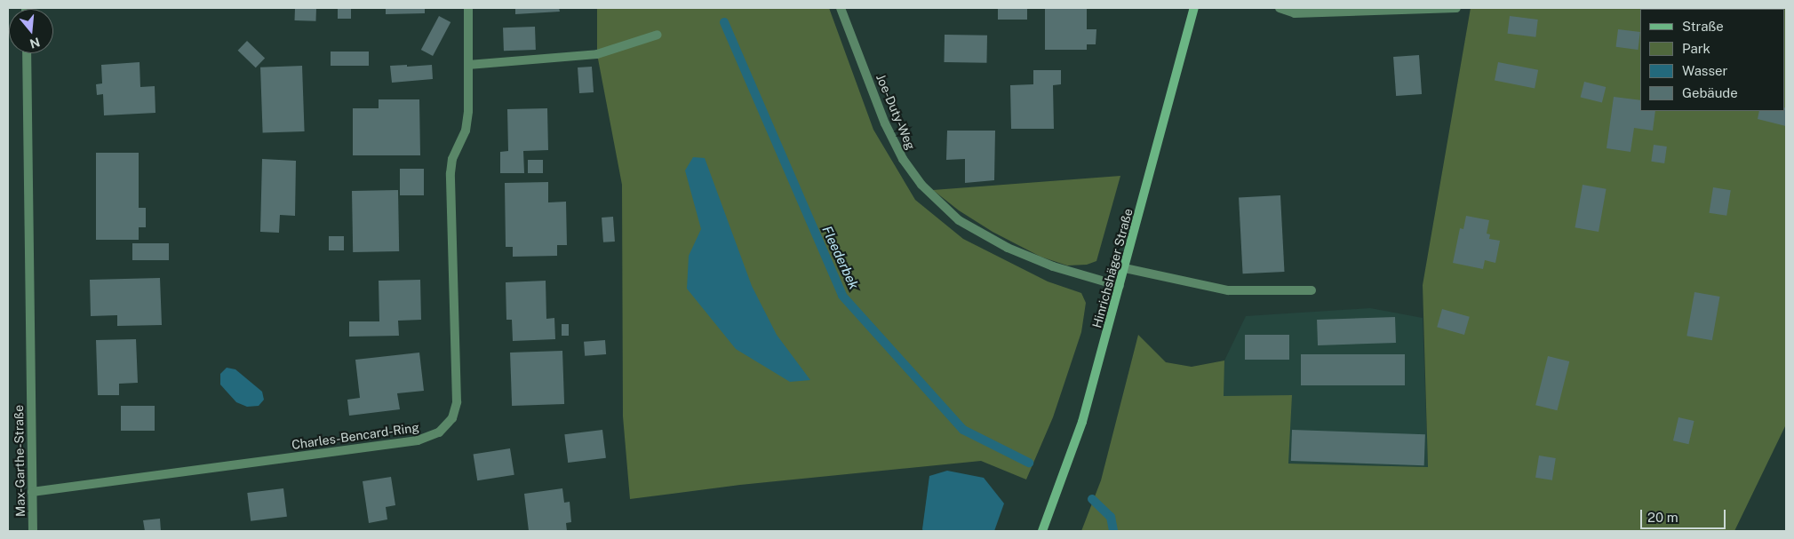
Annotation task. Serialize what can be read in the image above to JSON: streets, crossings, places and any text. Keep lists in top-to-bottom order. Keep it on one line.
{"streets":{"main road":["Hinrichshäger Straße"],"street":["Joe-Duty-Weg","Charles-Bencard-Ring","Max-Garthe-Straße"]},"crossings":[["Joe-Duty-Weg","Hinrichshäger Straße"],["Charles-Bencard-Ring","Max-Garthe-Straße"]],"water":["Fleederbek"],"legend":["Straße","Park","Wasser","Gebäude"],"scale_bar":"20 m","north":"bottom"}
